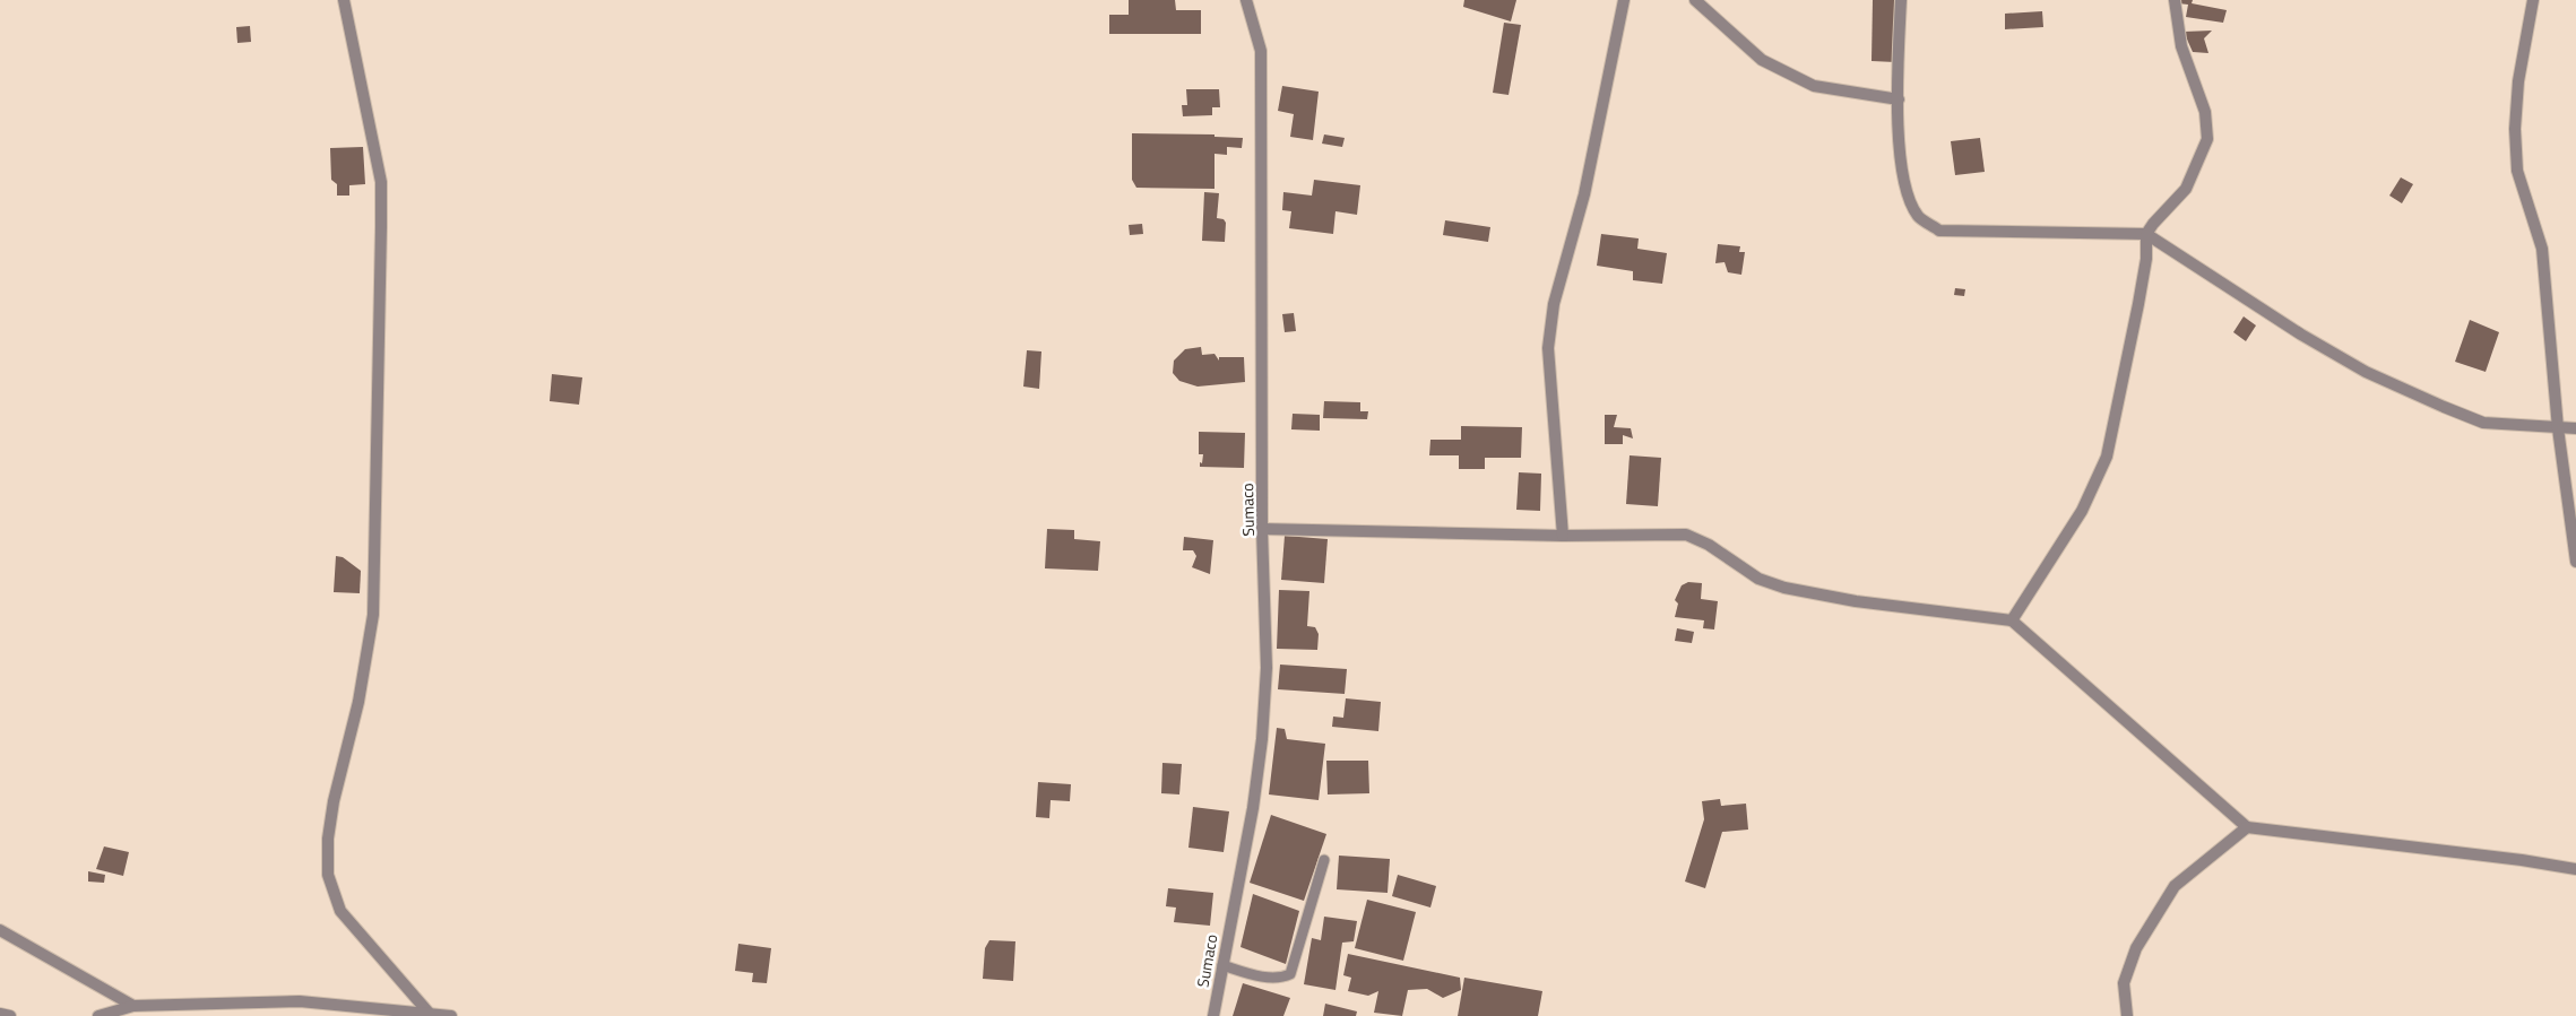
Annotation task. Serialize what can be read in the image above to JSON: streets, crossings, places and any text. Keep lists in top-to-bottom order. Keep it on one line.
{"streets":{"street":["Sumaco"]}}
